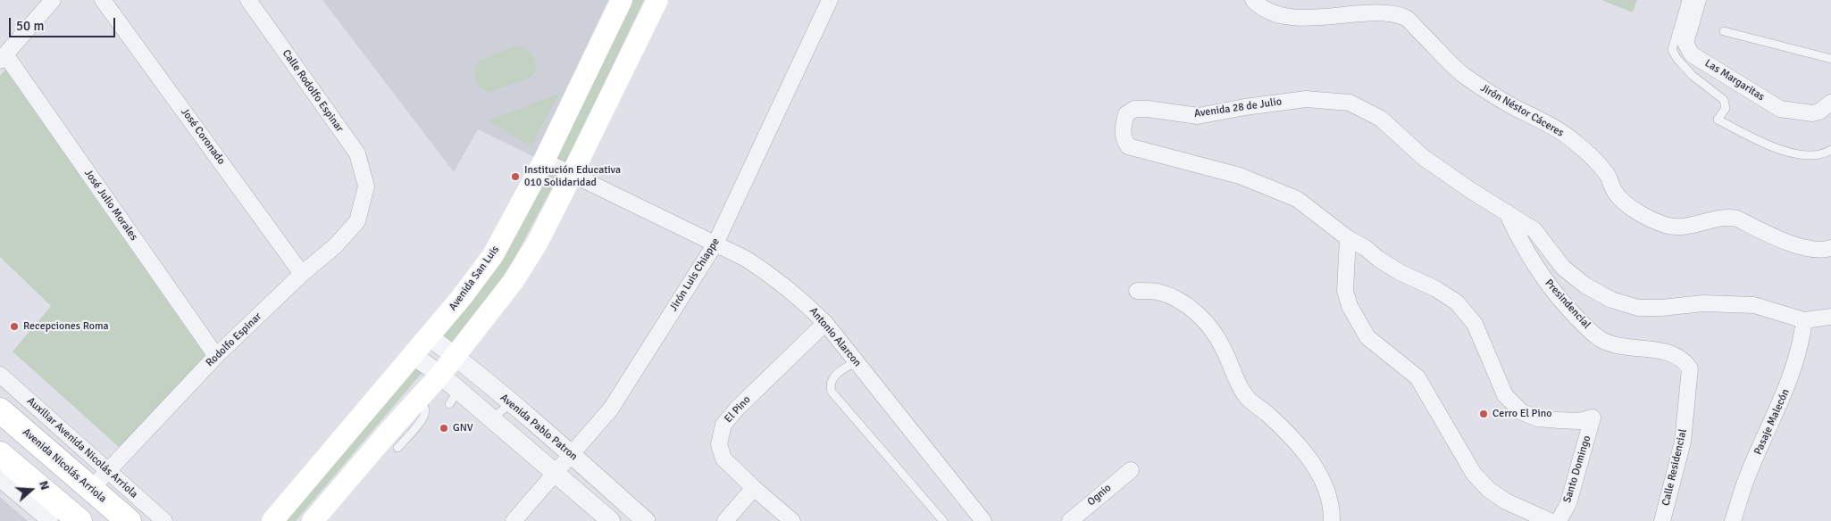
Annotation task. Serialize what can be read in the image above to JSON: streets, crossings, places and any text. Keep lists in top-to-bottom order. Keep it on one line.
{"streets":{"main road":["Avenida San Luis","Avenida Nicolás Arriola"],"street":["Las Margaritas","Calle Rodolfo Espinar","Avenida 28 de Julio","Jirón Néstor Cáceres","José Coronado","José Julio Morales","Jirón Luis Chiappe","Presindencial","Antonio Alarcon","Rodolfo Espinar","El Pino","Pasaje Malecón","Avenida Pablo Patron","Auxiliar Avenida Nicolás Arriola","Calle Residencial","Santo Domingo","Ognio"]},"crossings":[["Calle Rodolfo Espinar","Rodolfo Espinar"],["Avenida 28 de Julio","Presindencial"],["Avenida 28 de Julio","Pasaje Malecón"],["Avenida 28 de Julio","Santo Domingo"],["José Coronado","Rodolfo Espinar"],["José Julio Morales","Rodolfo Espinar"],["Jirón Luis Chiappe","Antonio Alarcon"],["Jirón Luis Chiappe","Avenida Pablo Patron"],["Avenida San Luis","Antonio Alarcon"],["Avenida San Luis","Avenida Pablo Patron"],["Presindencial","Calle Residencial"],["Antonio Alarcon","El Pino"],["Rodolfo Espinar","Auxiliar Avenida Nicolás Arriola"],["Rodolfo Espinar","Avenida Nicolás Arriola"]],"places":["Institución Educativa 010 Solidaridad","Recepciones Roma","Cerro El Pino","GNV"],"scale_bar":"50 m","north":"right"}
